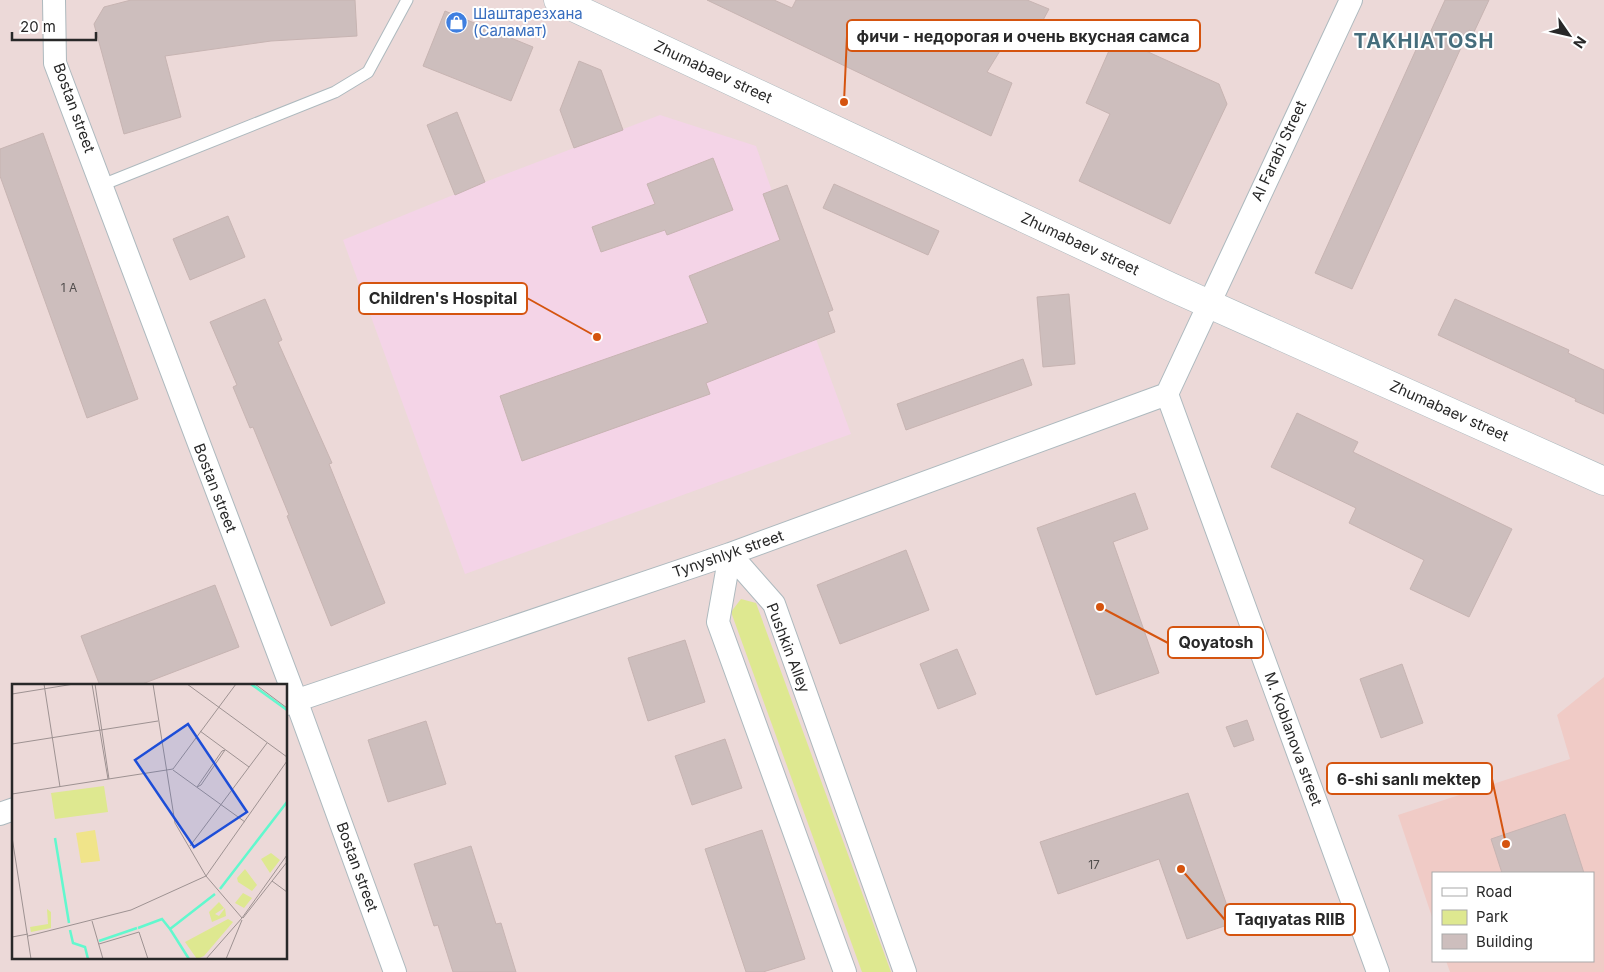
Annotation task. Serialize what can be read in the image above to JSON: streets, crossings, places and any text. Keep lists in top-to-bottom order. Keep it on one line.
{"streets":{"street":["Zhumabaev street","Bostan street","Al Farabi Street","Tynyshlyk street","Pushkin Alley","M. Koblanova street"]},"crossings":[["Zhumabaev street","Al Farabi Street"],["Bostan street","Tynyshlyk street"],["Al Farabi Street","Tynyshlyk street"],["Al Farabi Street","M. Koblanova street"],["Tynyshlyk street","Pushkin Alley"],["Tynyshlyk street","M. Koblanova street"]],"districts":["TAKHIATOSH"],"places":{"shop":["Шаштарезхана (Саламат)"],"other":["фичи - недорогая и очень вкусная самса","Children's Hospital","Qoyatosh","6-shi sanlı mektep","Taqıyatas RIIB"]},"house_numbers":["1 А","17"],"legend":["Road","Park","Building"],"scale_bar":"20 m","north":"bottom right"}
